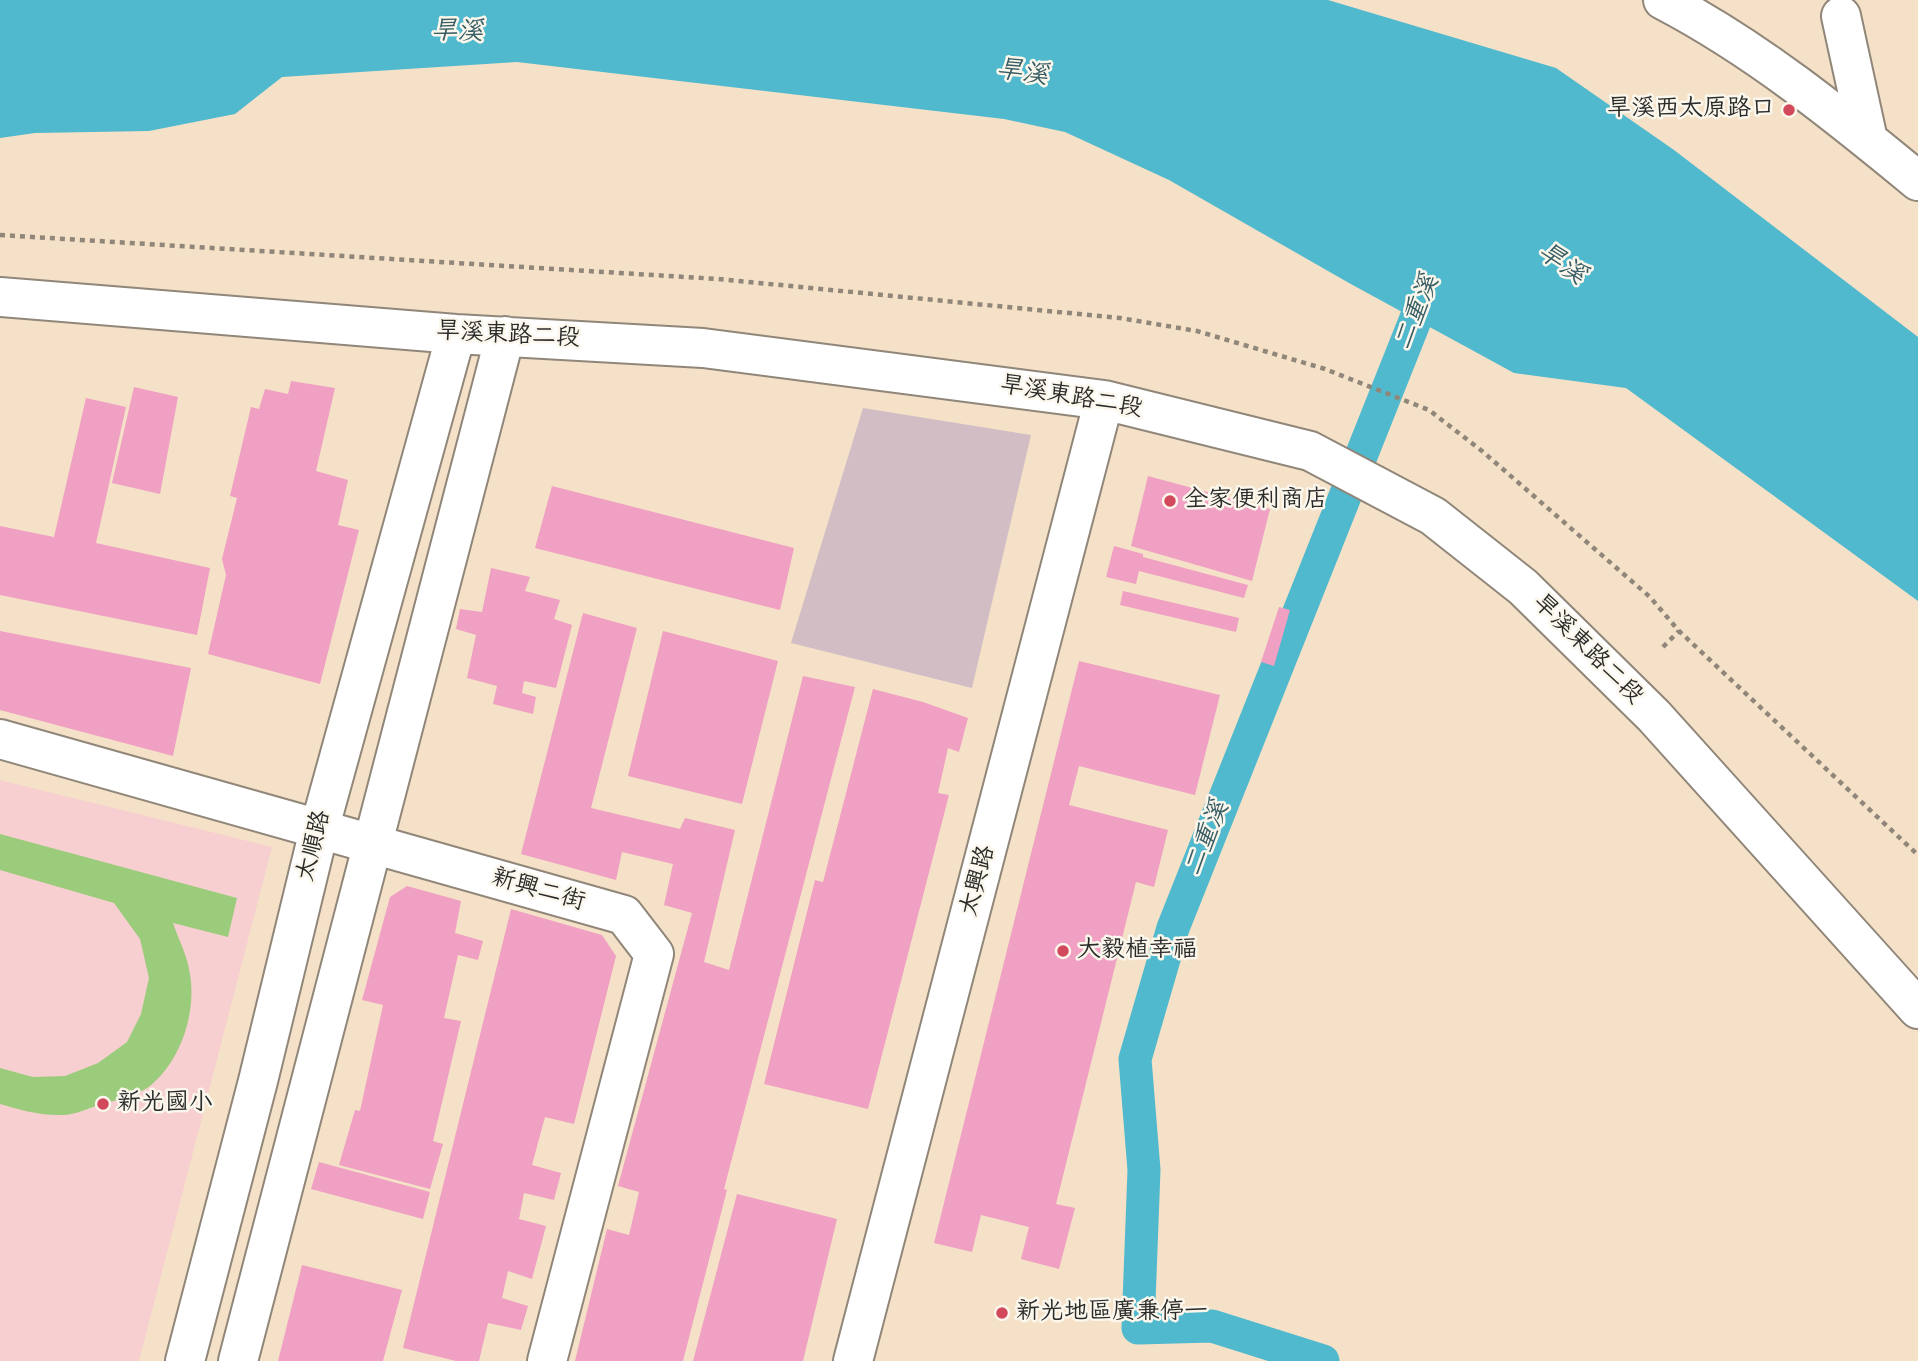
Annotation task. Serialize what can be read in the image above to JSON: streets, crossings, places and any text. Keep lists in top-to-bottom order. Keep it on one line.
{"streets":{"street":["旱溪東路二段","太順路","太興路","新興二街"]},"crossings":[["旱溪東路二段","太順路"],["旱溪東路二段","太興路"],["太順路","新興二街"]],"water":["旱溪","二重溪"],"places":["旱溪西太原路口","全家便利商店","大毅植幸福","新光國小","新光地區廣兼停一"]}
